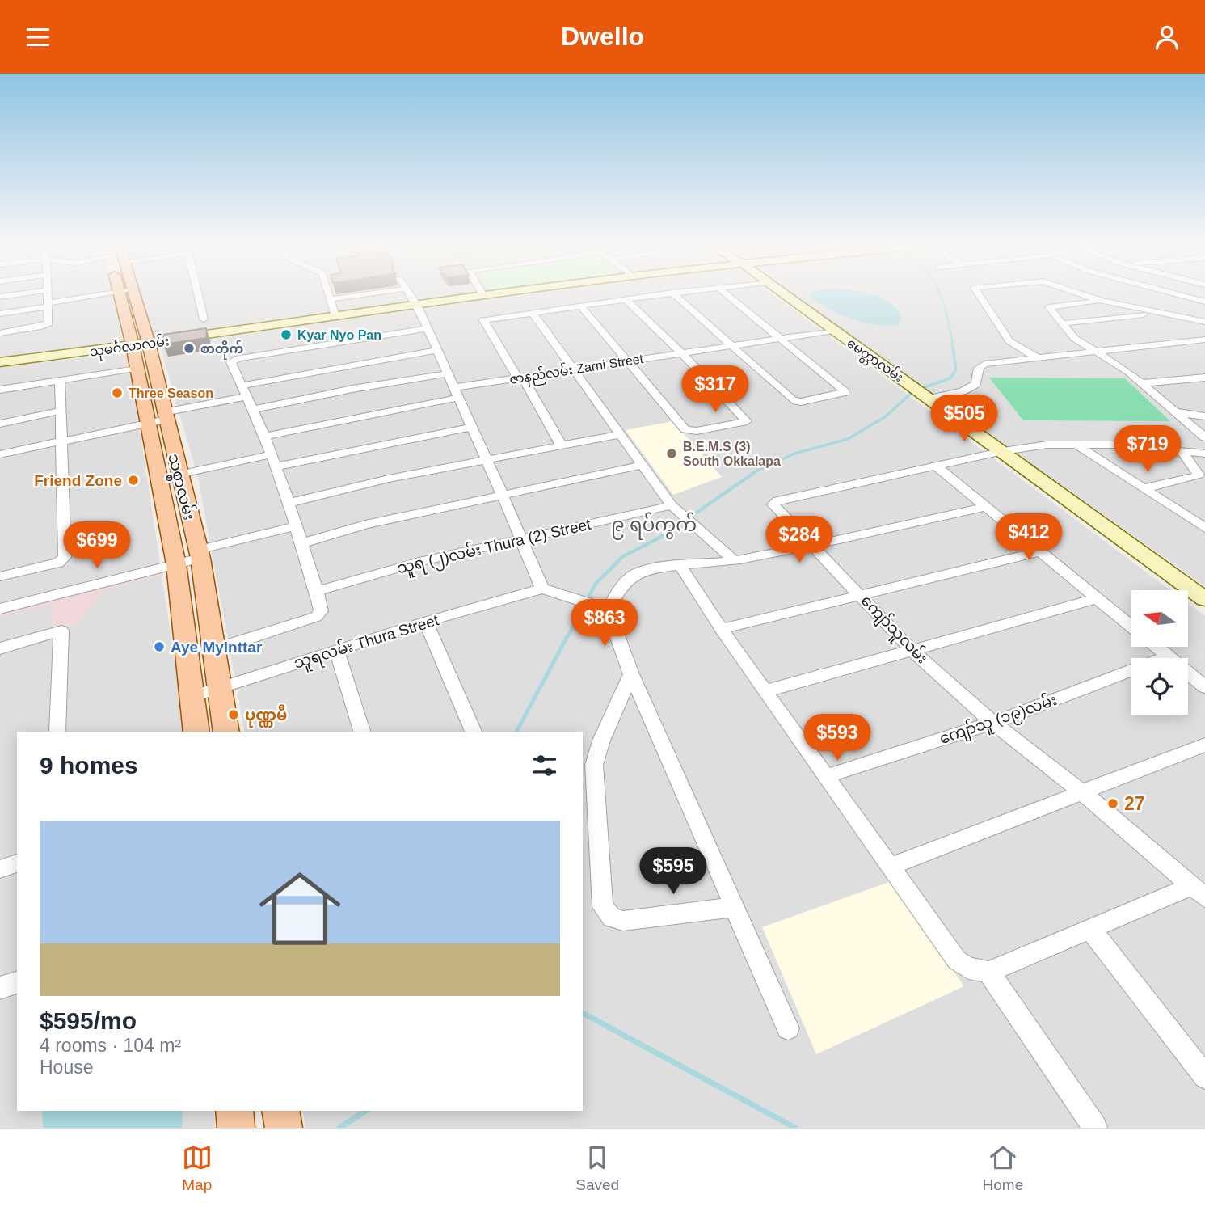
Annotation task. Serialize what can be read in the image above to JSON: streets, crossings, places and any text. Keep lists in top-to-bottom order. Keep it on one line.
{"streets":{"main road":["သုမင်္ဂလာလမ်း","မေတ္တာလမ်း","သစ္စာလမ်း"],"street":["ဇာနည်လမ်း Zarni Street","သူရ (၂)လမ်း Thura (2) Street","ကျော်သူလမ်း","သူရလမ်း Thura Street","ကျော်သူ (၁၉)လမ်း"]},"crossings":[["သုမင်္ဂလာလမ်း","သစ္စာလမ်း"],["မေတ္တာလမ်း","ဇာနည်လမ်း Zarni Street"],["မေတ္တာလမ်း","ကျော်သူလမ်း"],["သစ္စာလမ်း","သူရလမ်း Thura Street"],["ကျော်သူလမ်း","ကျော်သူ (၁၉)လမ်း"]],"districts":["၉ ရပ်ကွက်"],"places":["Kyar Nyo Pan","စာတိုက်","Three Season","B.E.M.S (3) South Okkalapa","Friend Zone","Aye Myinttar","ပုဏ္ဏမီ","27"],"north":"left","page":{"header":"Dwello","price":["$317","$505","$719","$412","$284","$699","$863","$593","$595"],"heading":"9 homes","list":[{"name":"$595/mo","note":"4 rooms · 104 m² · House"}],"tabs":["Map","Saved","Home"]}}
